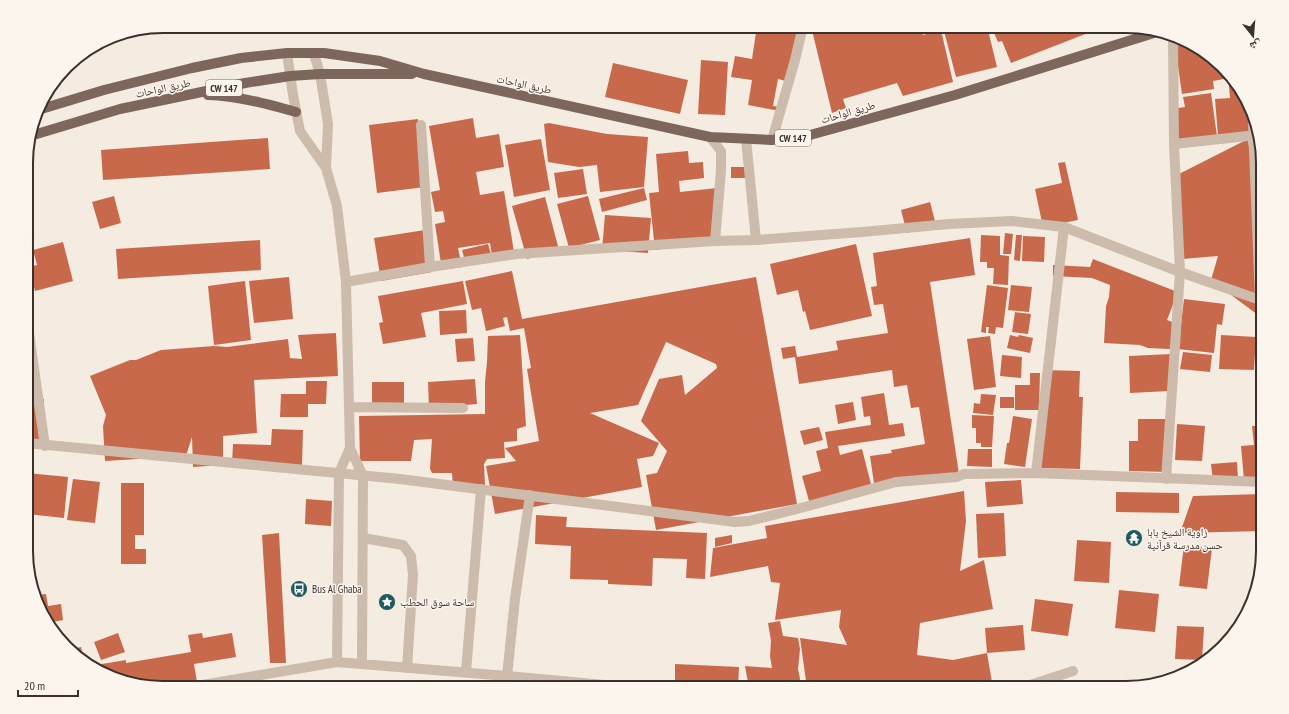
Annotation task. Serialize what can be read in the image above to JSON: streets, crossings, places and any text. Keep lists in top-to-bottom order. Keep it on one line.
{"streets":{"main road":["طريق الواحات","CW 147"]},"places":{"temple":["زاوية الشيخ بابا حسن مدرسة قرآنية"],"bus stop":["Bus Al Ghaba"],"place":["ساحة سوق الحطب"]},"scale_bar":"20 m","north":"bottom"}
